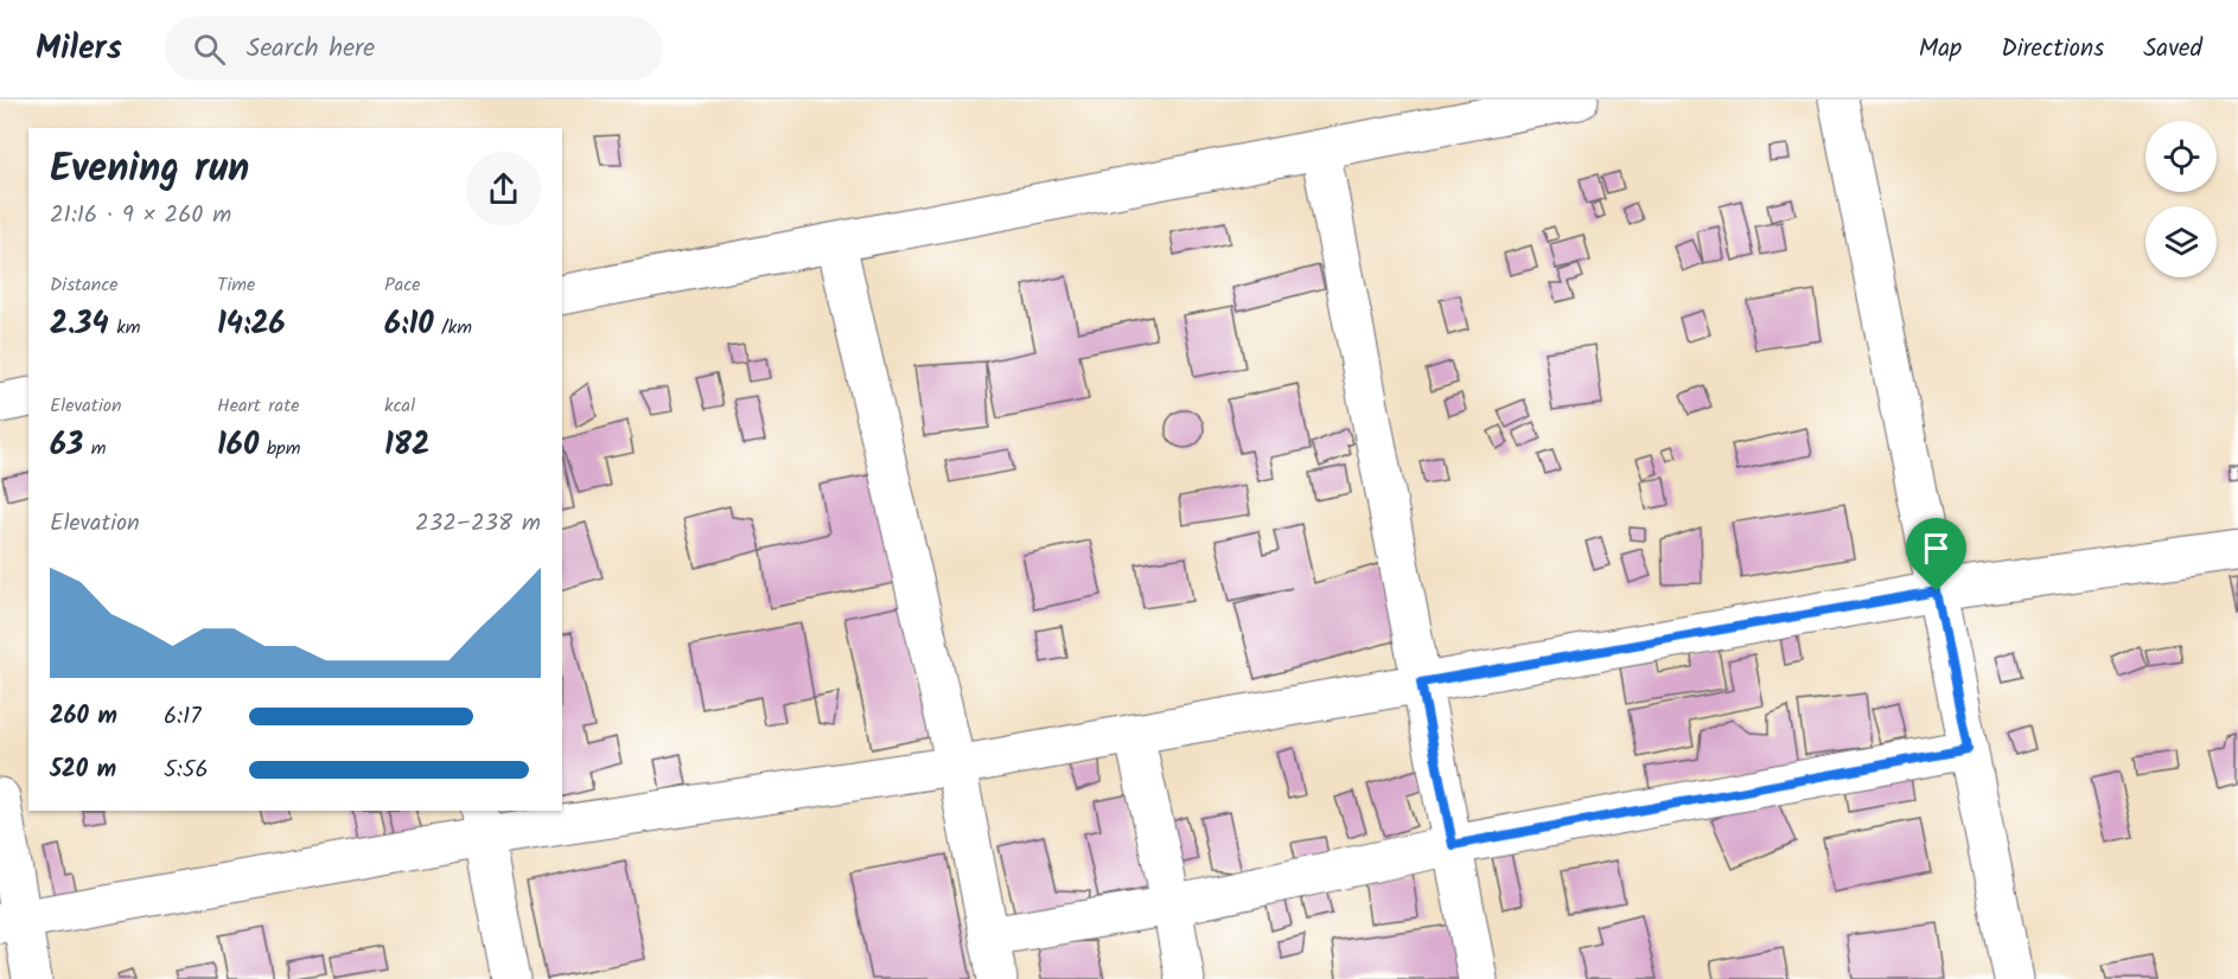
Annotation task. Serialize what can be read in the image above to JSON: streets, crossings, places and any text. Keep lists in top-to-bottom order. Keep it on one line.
{"page":{"header":"Milers","search":"Search here","nav":["Map","Directions","Saved"],"heading":["Evening run","21:16 · 9 × 260 m"],"stats":[["Distance","2.34 km"],["Time","14:26"],["Pace","6:10 /km"],["Elevation","63 m"],["Heart rate","160 bpm"],["kcal","182"]],"chart":["Elevation","232–238 m"],"list":[{"name":"260 m","note":"6:17"},{"name":"520 m","note":"5:56"}]}}
